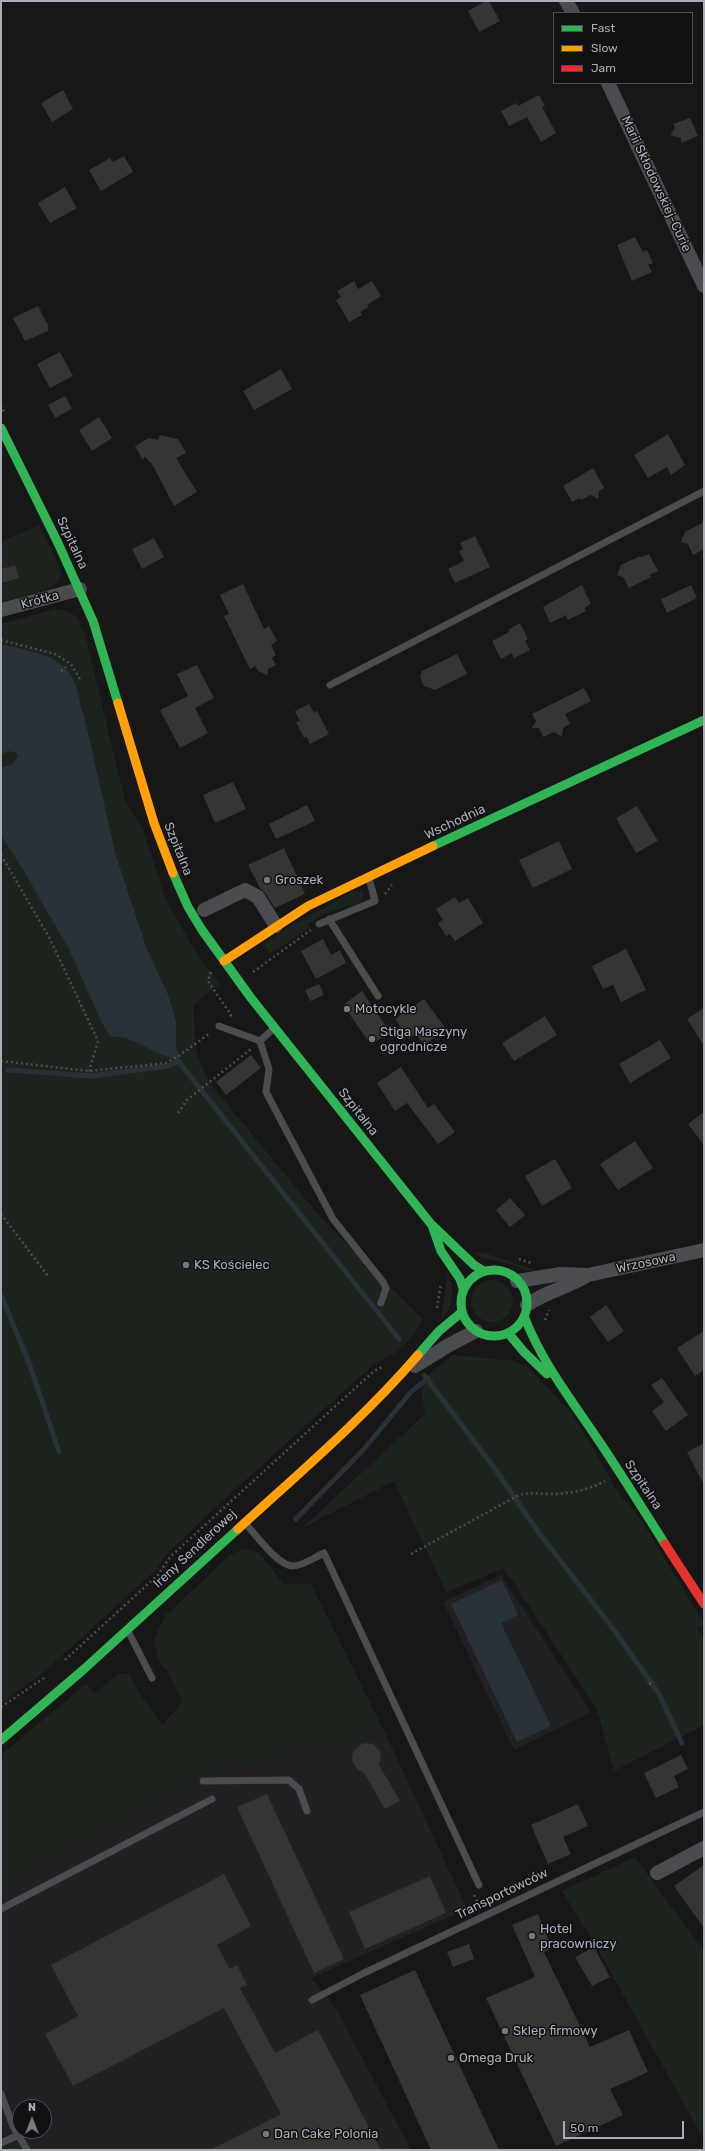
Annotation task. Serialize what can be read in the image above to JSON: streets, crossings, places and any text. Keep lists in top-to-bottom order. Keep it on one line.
{"streets":{"main road":["Szpitalna","Wschodnia","Ireny Sendlerowej"],"street":["Marii Skłodowskiej-Curie","Krótka","Wrzosowa"],"lane":["Transportowców"]},"crossings":[["Szpitalna","Krótka"],["Szpitalna","Wschodnia"],["Szpitalna","Wrzosowa"],["Szpitalna","Ireny Sendlerowej"],["Wrzosowa","Ireny Sendlerowej"]],"places":["Groszek","Motocykle","Stiga Maszyny ogrodnicze","KS Kościelec","Hotel pracowniczy","Sklep firmowy","Omega Druk","Dan Cake Polonia"],"legend":["Fast","Slow","Jam"],"scale_bar":"50 m","north":"top"}
